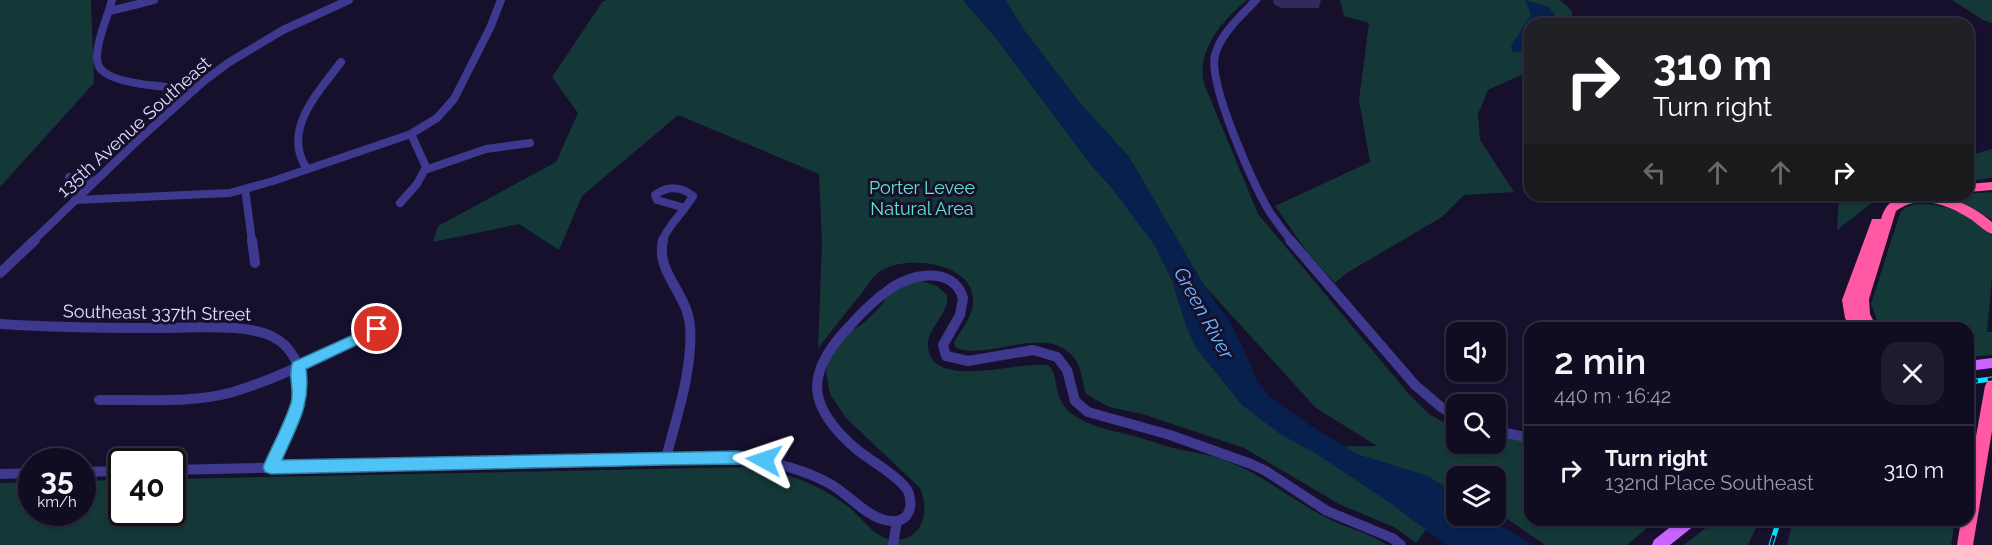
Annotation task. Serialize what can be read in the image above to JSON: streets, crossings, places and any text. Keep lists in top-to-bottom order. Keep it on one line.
{"streets":{"street":["135th Avenue Southeast","Southeast 337th Street"]},"water":["Green River"],"parks":["Porter Levee Natural Area"],"page":{"turn":["310 m","Turn right"],"heading":["2 min","440 m · 16:42"],"list":[{"name":"Turn right","note":"132nd Place Southeast","value":"310 m"}],"speed":"35 km/h","limit":"40"}}
